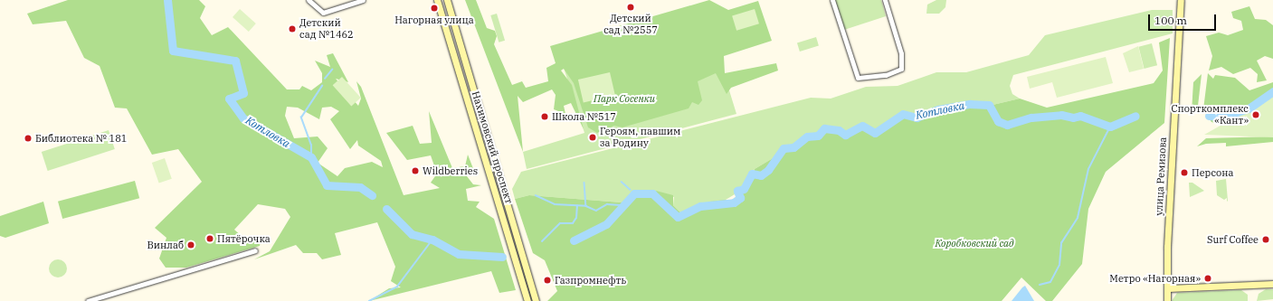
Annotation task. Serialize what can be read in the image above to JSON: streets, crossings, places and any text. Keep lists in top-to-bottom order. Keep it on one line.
{"streets":{"main road":["Нахимовский проспект","улица Ремизова"]},"water":["Котловка"],"parks":["Парк Сосенки","Коробковский сад"],"places":["Детский сад №2557","Нагорная улица","Детский сад №1462","Спорткомплекс «Кант»","Школа №517","Героям, павшим за Родину","Библиотека № 181","Wildberries","Персона","Пятёрочка","Surf Coffee","Винлаб","Метро «Нагорная»","Газпромнефть"],"scale_bar":"100 m"}
